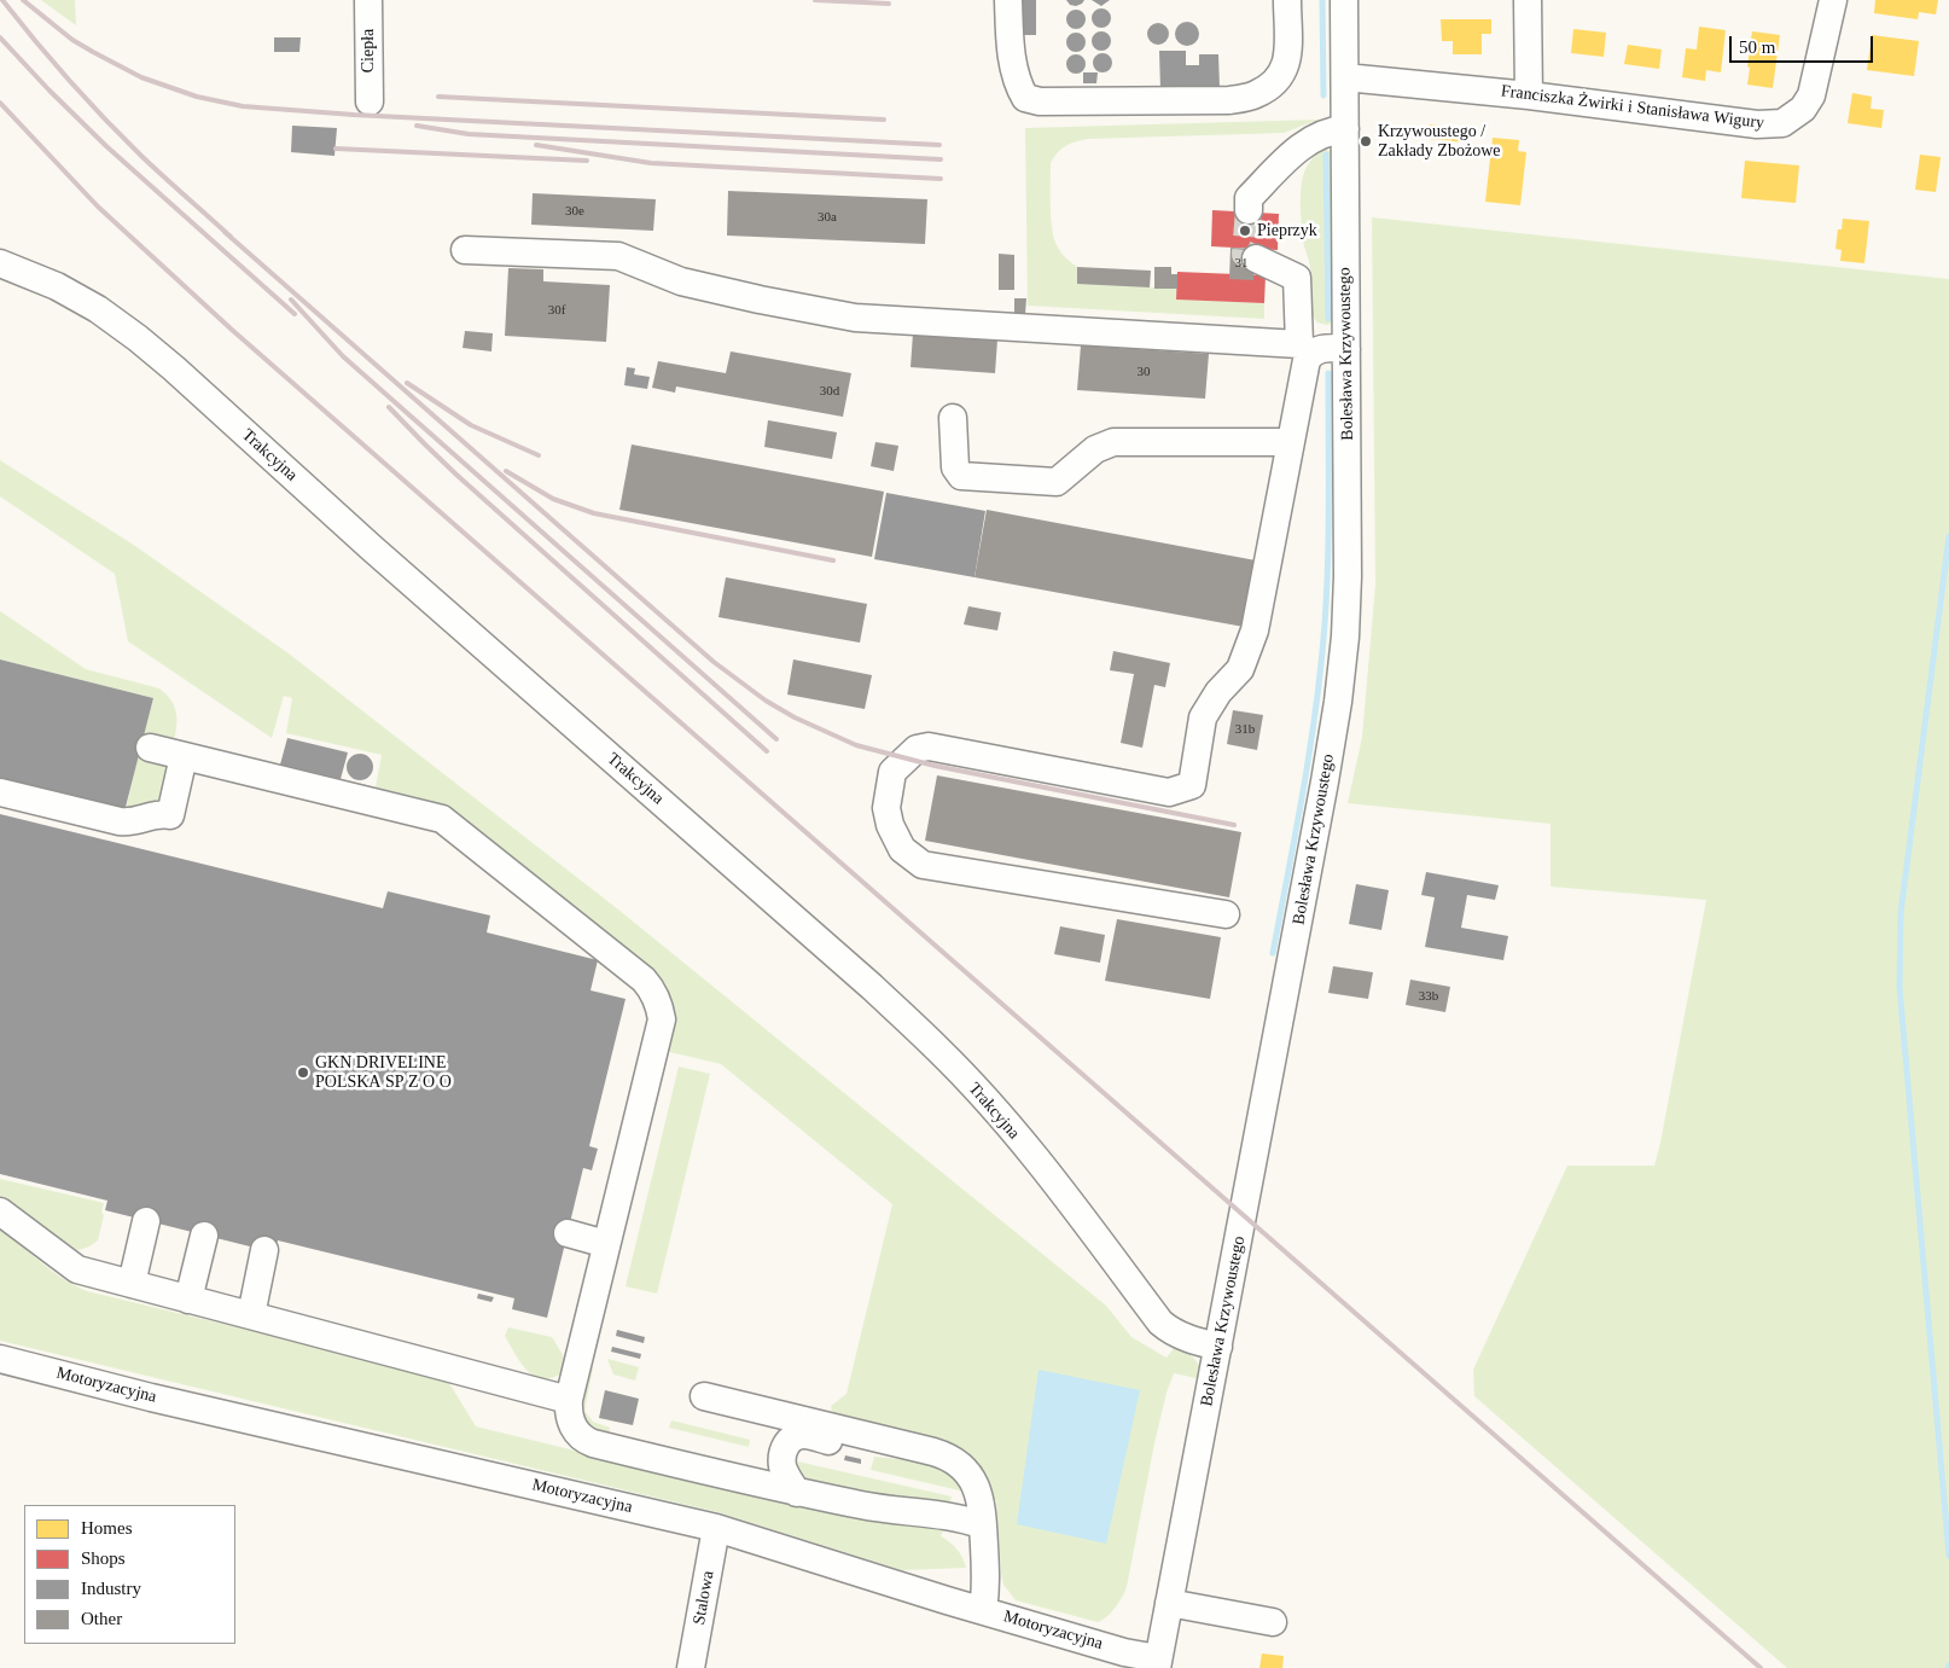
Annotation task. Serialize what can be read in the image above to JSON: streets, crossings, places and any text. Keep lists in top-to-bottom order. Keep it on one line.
{"streets":{"street":["Ciepła","Franciszka Żwirki i Stanisława Wigury","Bolesława Krzywoustego","Trakcyjna","Motoryzacyjna","Stalowa"]},"crossings":[["Franciszka Żwirki i Stanisława Wigury","Bolesława Krzywoustego"],["Bolesława Krzywoustego","Trakcyjna"],["Bolesława Krzywoustego","Motoryzacyjna"],["Motoryzacyjna","Stalowa"]],"places":["Krzywoustego / Zakłady Zbożowe","Pieprzyk","GKN DRIVELINE POLSKA SP Z O O"],"house_numbers":["30e","30a","31","30f","30","30d","31b","33b"],"legend":["Homes","Shops","Industry","Other"],"scale_bar":"50 m"}
